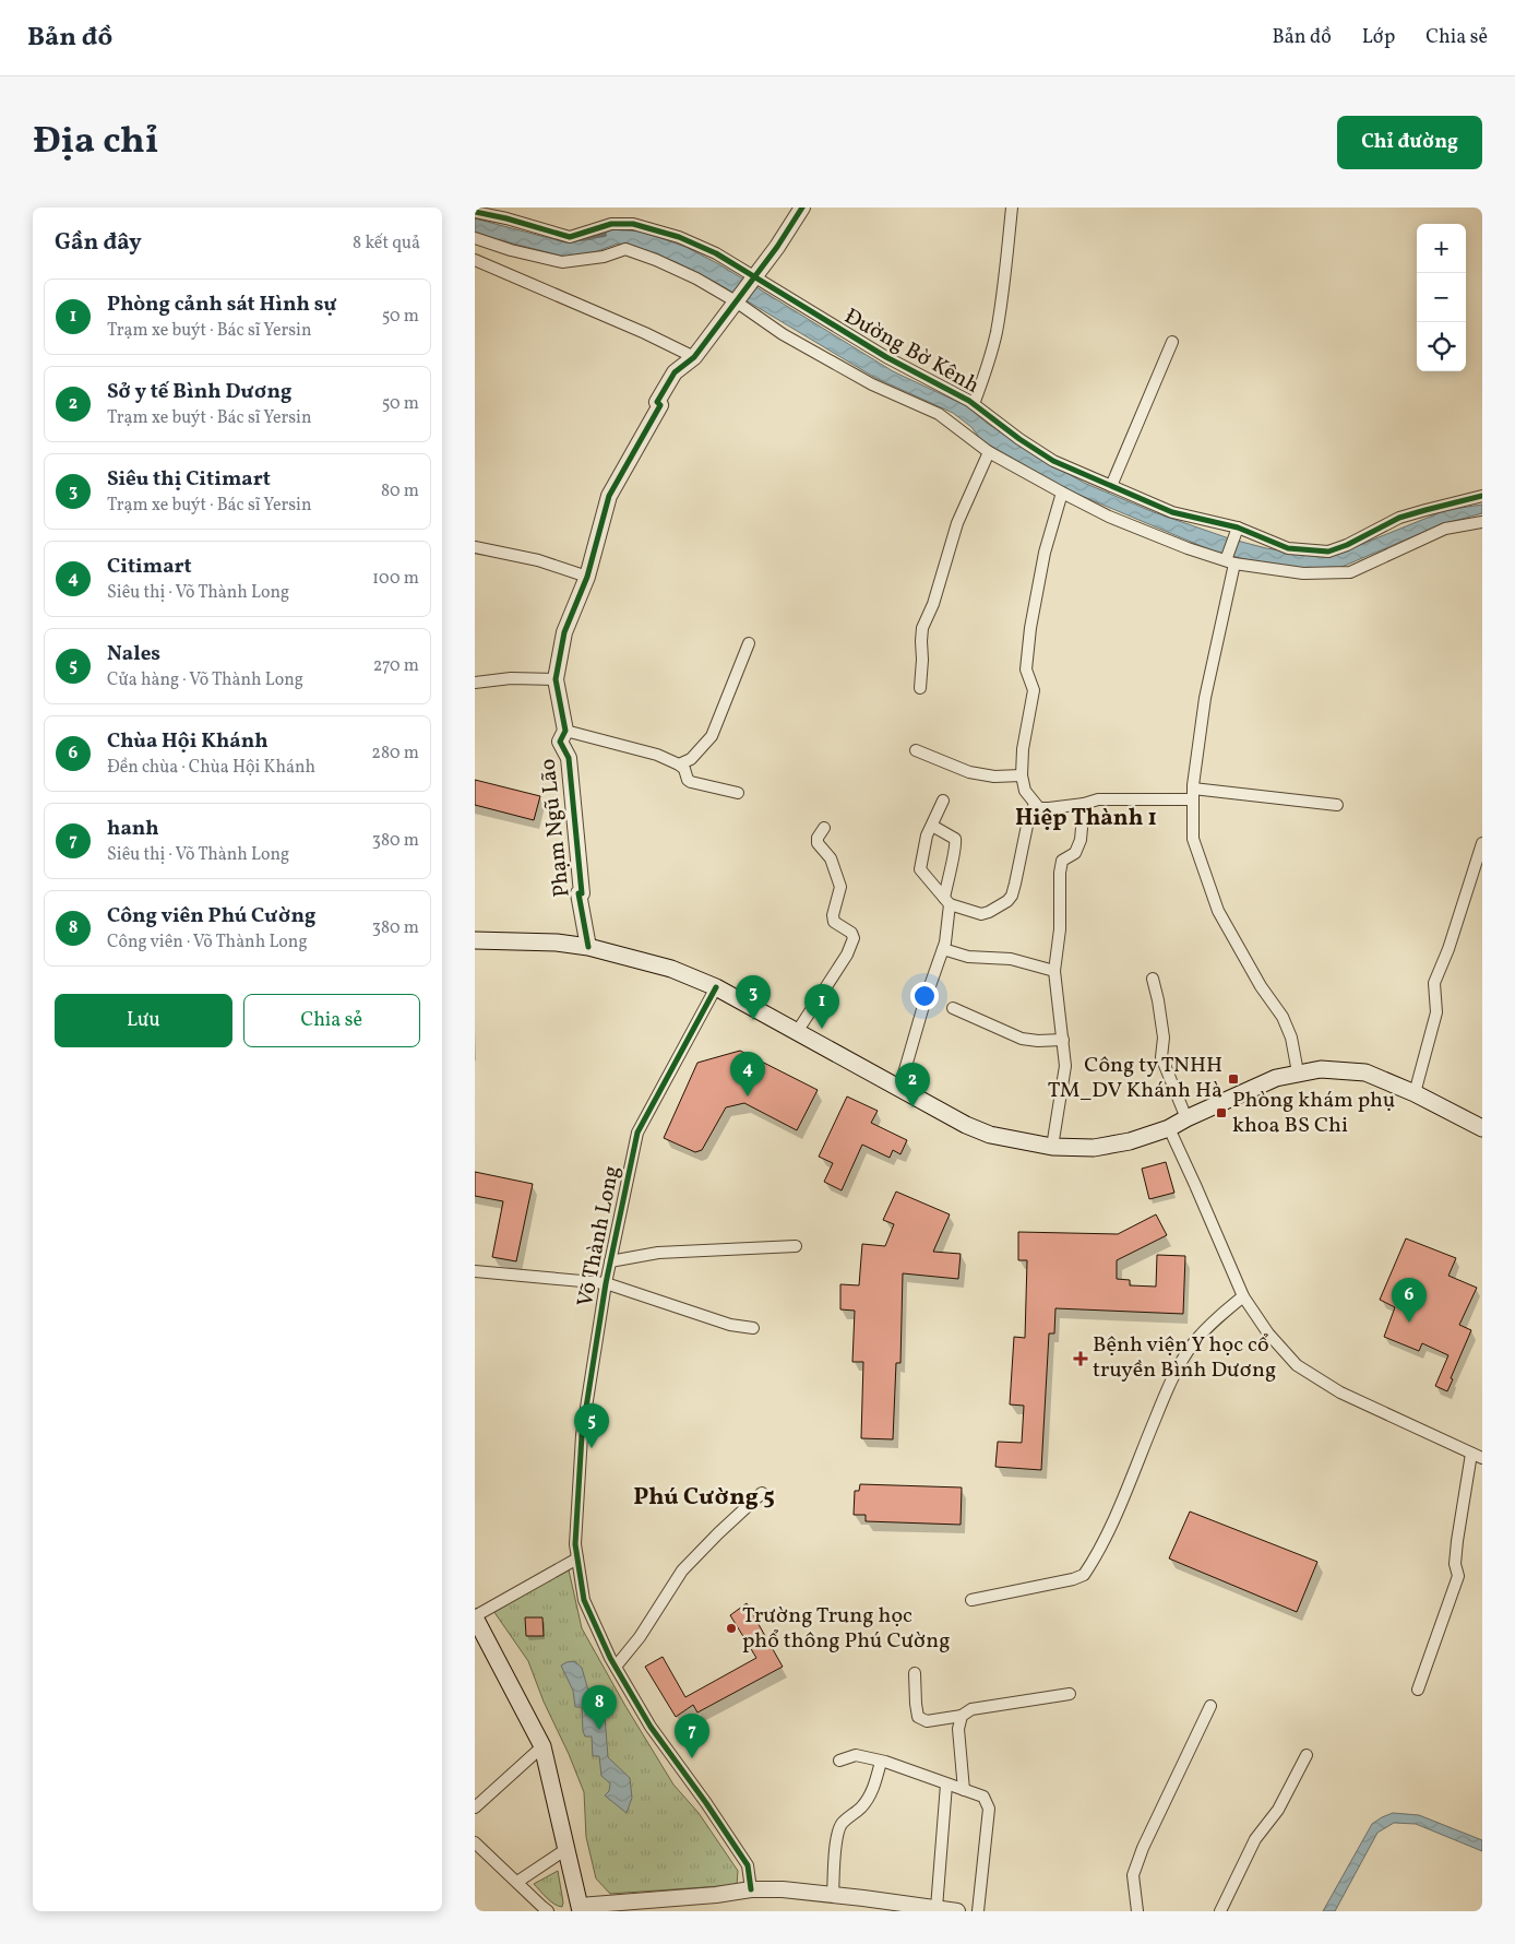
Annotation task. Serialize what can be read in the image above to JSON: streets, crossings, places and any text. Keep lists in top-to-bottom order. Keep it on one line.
{"streets":{"street":["Đường Bờ Kênh","Phạm Ngũ Lão","Võ Thành Long"]},"crossings":[["Đường Bờ Kênh","Phạm Ngũ Lão"]],"districts":["Hiệp Thành 1","Phú Cường 5"],"places":{"transit":["Công ty TNHH TM_DV Khánh Hà","Phòng khám phụ khoa BS Chi"],"health":["Bệnh viện Y học cổ truyền Bình Dương"],"other":["Trường Trung học phổ thông Phú Cường"]},"page":{"header":"Bản đồ","nav":["Bản đồ","Lớp","Chia sẻ"],"title":"Địa chỉ","buttons":["Chỉ đường",["Lưu","Chia sẻ"]],"heading":["Gần đây","8 kết quả"],"map_buttons":["+","−"],"list":[{"mark":"1","name":"Phòng cảnh sát Hình sự","note":"Trạm xe buýt · Bác sĩ Yersin","value":"50 m"},{"mark":"2","name":"Sở y tế Bình Dương","note":"Trạm xe buýt · Bác sĩ Yersin","value":"50 m"},{"mark":"3","name":"Siêu thị Citimart","note":"Trạm xe buýt · Bác sĩ Yersin","value":"80 m"},{"mark":"4","name":"Citimart","note":"Siêu thị · Võ Thành Long","value":"100 m"},{"mark":"5","name":"Nales","note":"Cửa hàng · Võ Thành Long","value":"270 m"},{"mark":"6","name":"Chùa Hội Khánh","note":"Đền chùa · Chùa Hội Khánh","value":"280 m"},{"mark":"7","name":"hanh","note":"Siêu thị · Võ Thành Long","value":"380 m"},{"mark":"8","name":"Công viên Phú Cường","note":"Công viên · Võ Thành Long","value":"380 m"}],"pins":["3","1","4","2","6","5","8","7"]}}
